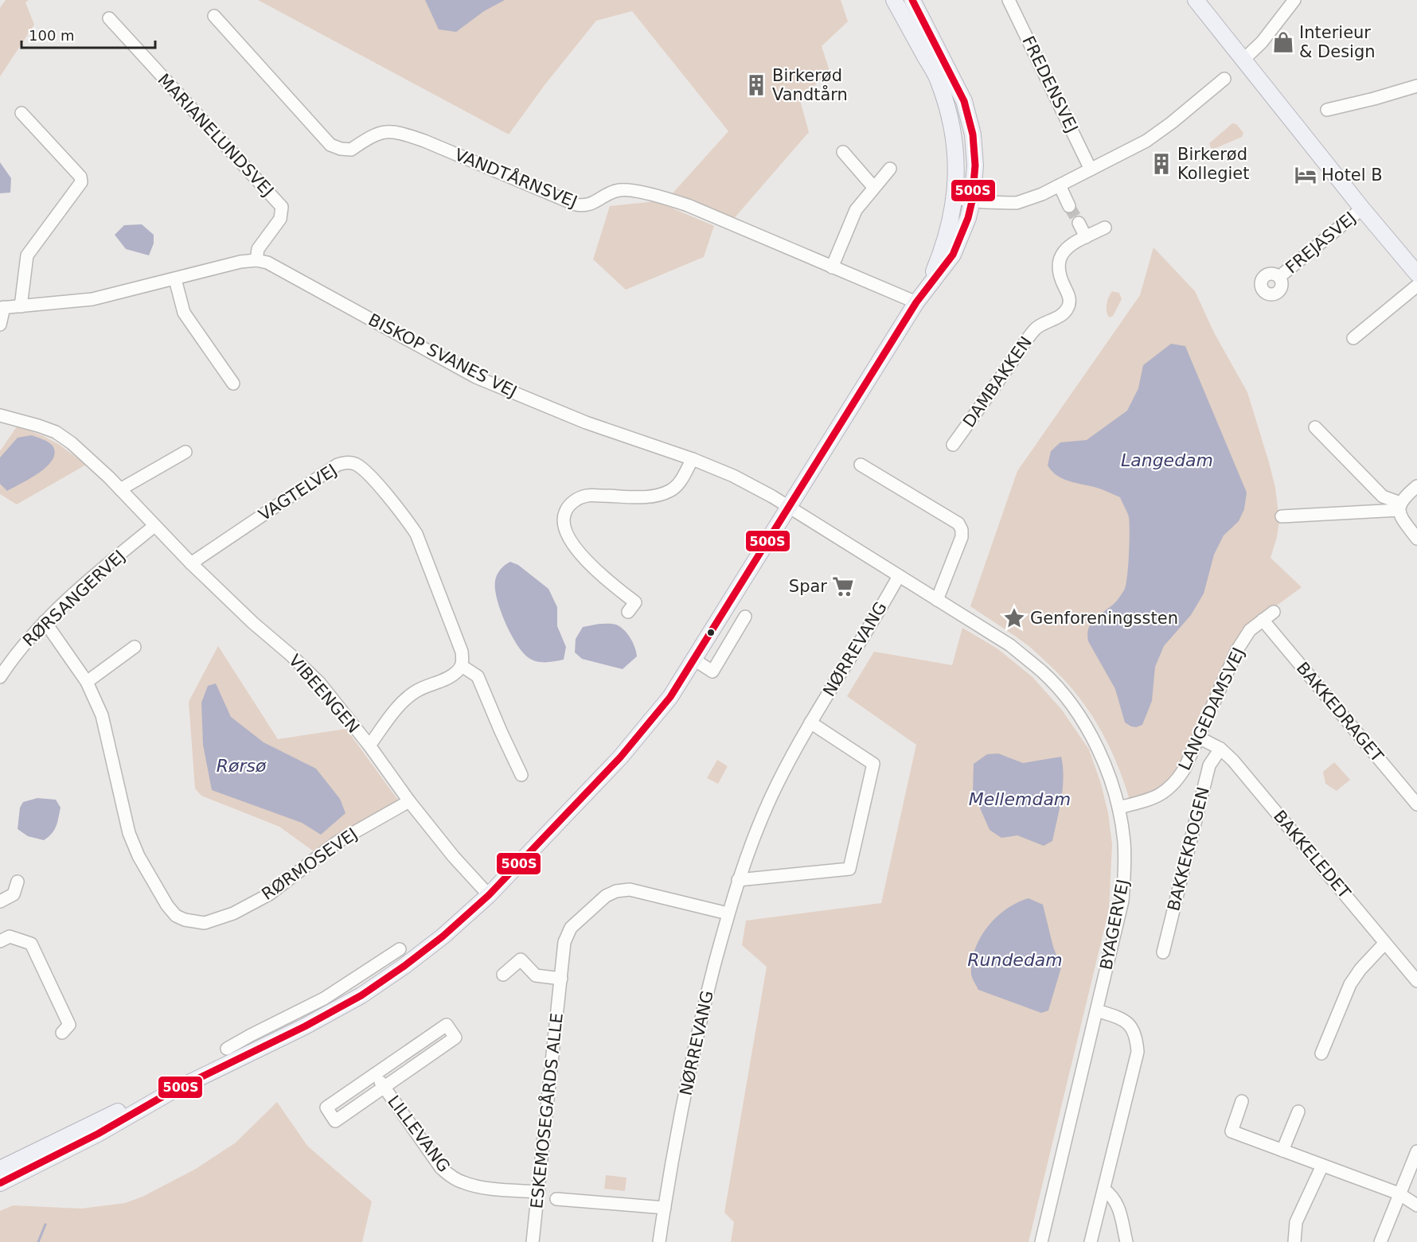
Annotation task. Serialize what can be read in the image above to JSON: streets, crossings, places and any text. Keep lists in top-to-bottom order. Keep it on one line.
{"streets":{"street":["FREDENSVEJ","MARIANELUNDSVEJ","VANDTÅRNSVEJ","FREJASVEJ","BISKOP SVANES VEJ","DAMBAKKEN","VAGTELVEJ","RØRSANGERVEJ","NØRREVANG","VIBEENGEN","LANGEDAMSVEJ","BAKKEDRAGET","BAKKEKROGEN","BAKKELEDET","RØRMOSEVEJ","BYAGERVEJ","ESKEMOSEGÅRDS ALLE","LILLEVANG"]},"crossings":[["MARIANELUNDSVEJ","BISKOP SVANES VEJ"],["BISKOP SVANES VEJ","BYAGERVEJ"],["VAGTELVEJ","VIBEENGEN"],["RØRSANGERVEJ","VIBEENGEN"],["RØRSANGERVEJ","RØRMOSEVEJ"],["NØRREVANG","BYAGERVEJ"],["NØRREVANG","ESKEMOSEGÅRDS ALLE"],["VIBEENGEN","RØRMOSEVEJ"],["LANGEDAMSVEJ","BAKKEDRAGET"],["LANGEDAMSVEJ","BAKKELEDET"],["LANGEDAMSVEJ","BYAGERVEJ"],["BAKKEKROGEN","BAKKELEDET"],["ESKEMOSEGÅRDS ALLE","LILLEVANG"]],"water":["Langedam","Rørsø","Mellemdam","Rundedam"],"places":{"shop":["Interieur & Design"],"building":["Birkerød Vandtårn","Birkerød Kollegiet"],"hotel":["Hotel B"],"supermarket":["Spar"],"place":["Genforeningssten"]},"lines":["transit line 500S"],"scale_bar":"100 m"}
